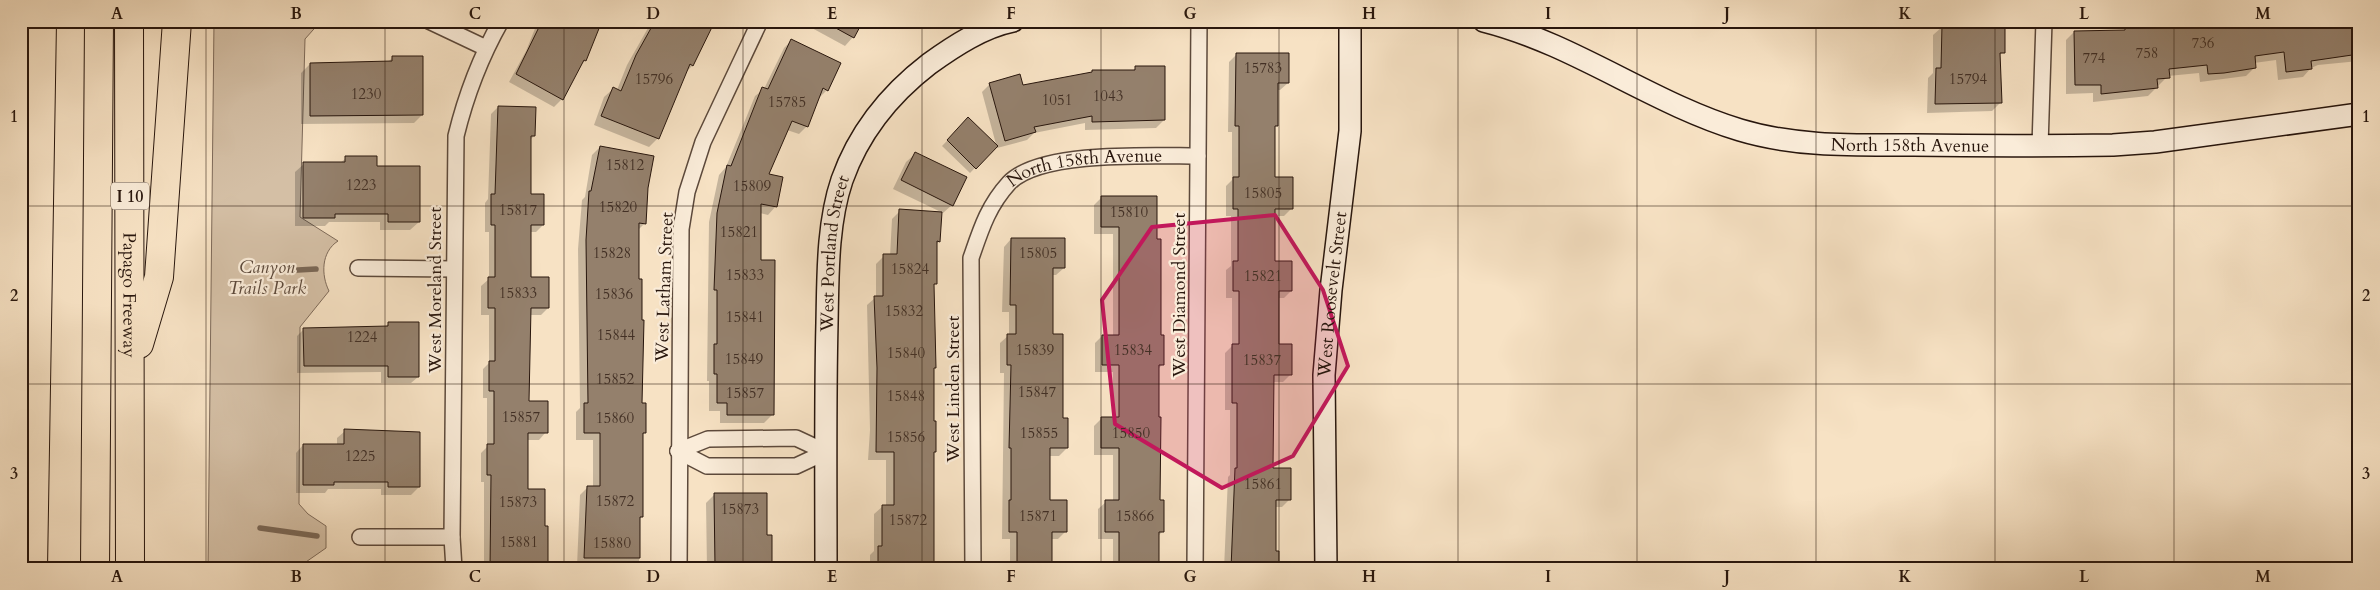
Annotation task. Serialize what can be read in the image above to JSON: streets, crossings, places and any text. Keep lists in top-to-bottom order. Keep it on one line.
{"streets":{"highway":["I 10","Papago Freeway"],"street":["North 158th Avenue","West Portland Street","West Latham Street","West Moreland Street","West Diamond Street","West Roosevelt Street","West Linden Street"]},"crossings":[["North 158th Avenue","West Diamond Street"],["North 158th Avenue","West Linden Street"]],"parks":["Canyon Trails Park"],"house_numbers":["736","758","774","15783","15796","15794","1230","1043","1051","15785","15812","1223","15809","15805","15820","15817","15810","15821","15828","15805","15824","15833","15821","15833","15836","15832","15841","15844","1224","15839","15834","15840","15849","15837","15852","15847","15857","15848","15857","15860","15855","15850","15856","1225","15861","15872","15873","15873","15871","15866","15872","15881","15880"],"grid":{"columns":["A","B","C","D","E","F","G","H","I","J","K","L","M"],"rows":["1","2","3"]}}
